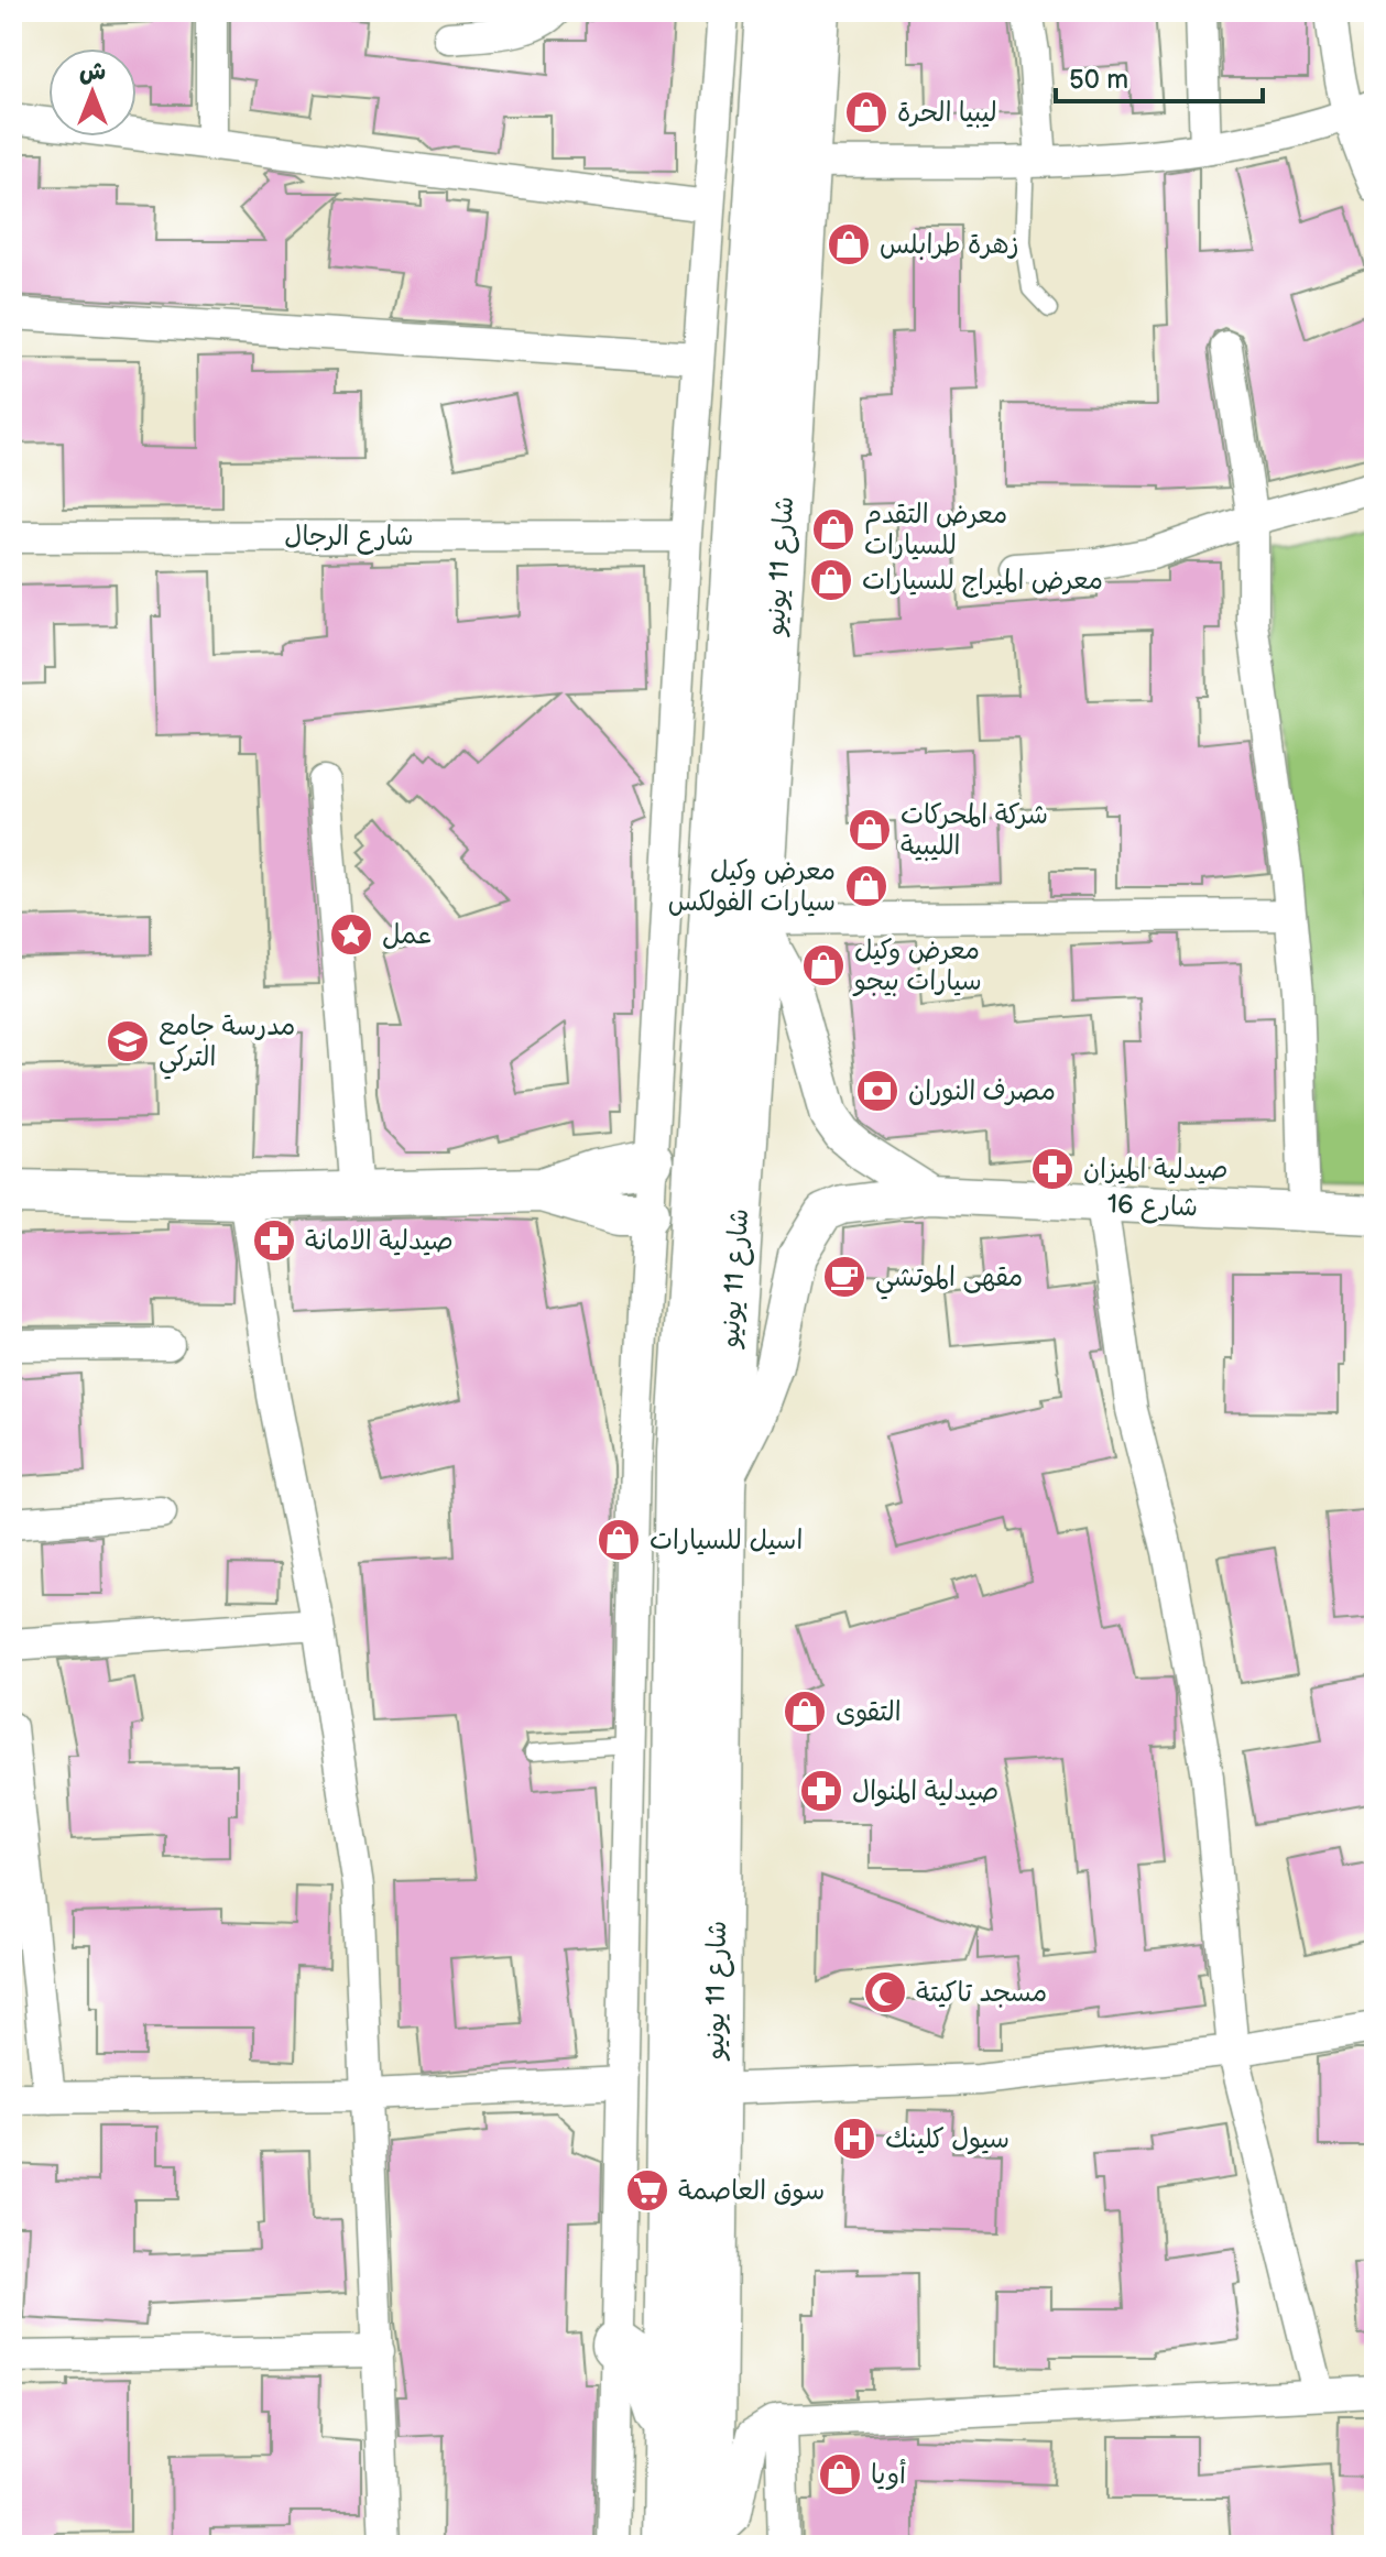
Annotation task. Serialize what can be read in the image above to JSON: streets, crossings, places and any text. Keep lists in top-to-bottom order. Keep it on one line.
{"streets":{"highway":["شارع 11 يونيو"],"street":["شارع الرجال","شارع 16"]},"crossings":[["شارع 11 يونيو","شارع 16"]],"places":{"shop":["ليبيا الحرة","زهرة طرابلس","معرض التقدم للسيارات","معرض الميراج للسيارات","شركة المحركات الليبية","معرض وكيل سيارات الفولكس","معرض وكيل سيارات بيجو","اسيل للسيارات","التقوى","أويا"],"place":["عمل"],"school or university":["مدرسة جامع التركي"],"bank":["مصرف النوران"],"pharmacy":["صيدلية الميزان","صيدلية الامانة","صيدلية المنوال"],"cafe":["مقهى الموتشي"],"mosque":["مسجد تاكيتة"],"hospital":["سيول كلينك"],"supermarket":["سوق العاصمة"]},"scale_bar":"50 m","north":"top"}
